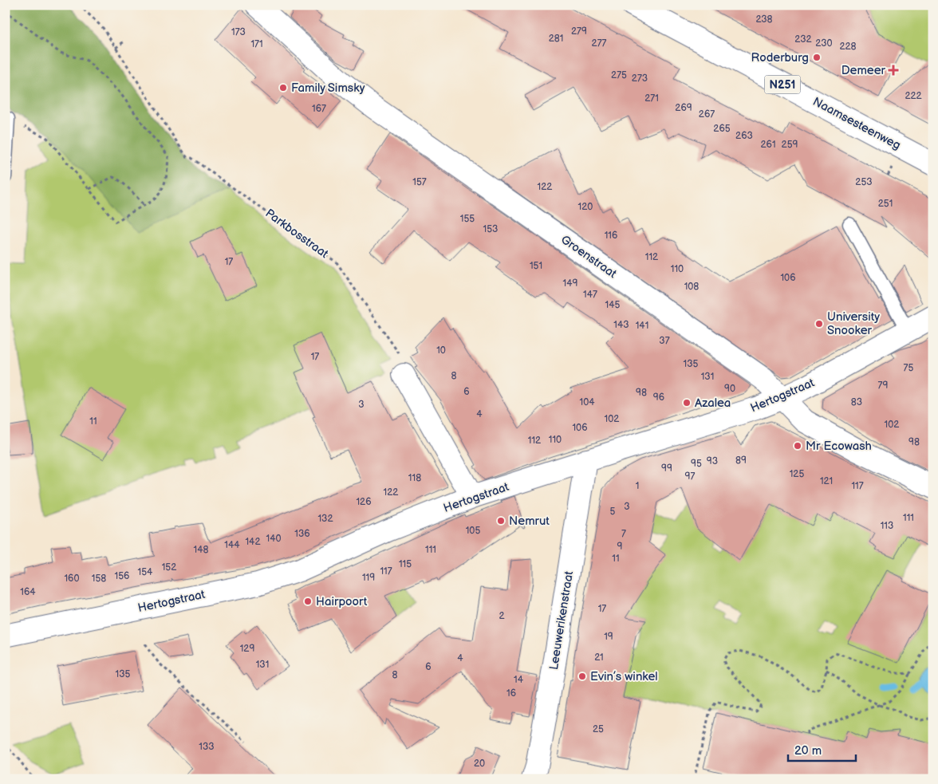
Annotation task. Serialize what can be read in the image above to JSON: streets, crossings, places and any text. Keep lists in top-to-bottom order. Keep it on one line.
{"streets":{"street":["N251","Naamsesteenweg","Groenstraat","Hertogstraat","Leeuwerikenstraat"],"path":["Parkbosstraat"]},"crossings":[["Groenstraat","Hertogstraat"],["Hertogstraat","Leeuwerikenstraat"]],"places":{"other":["Roderburg","Family Simsky","University Snooker","Azalea","Mr Ecowash","Nemrut","Hairpoort","Evin’s winkel"],"health":["Demeer"]},"house_numbers":["238","279","173","281","232","277","230","171","228","275","273","222","271","269","167","267","265","263","261","259","157","253","122","251","120","155","153","116","112","17","151","110","106","149","108","147","145","143","141","37","10","17","135","75","8","131","79","90","6","98","96","104","83","3","4","102","11","102","106","110","112","98","89","93","95","99","125","97","118","121","1","117","122","126","3","5","111","132","113","105","136","7","140","142","144","9","148","111","11","115","152","117","154","156","119","160","158","164","17","2","19","129","21","4","131","6","135","8","14","16","25","133","20"],"scale_bar":"20 m"}
